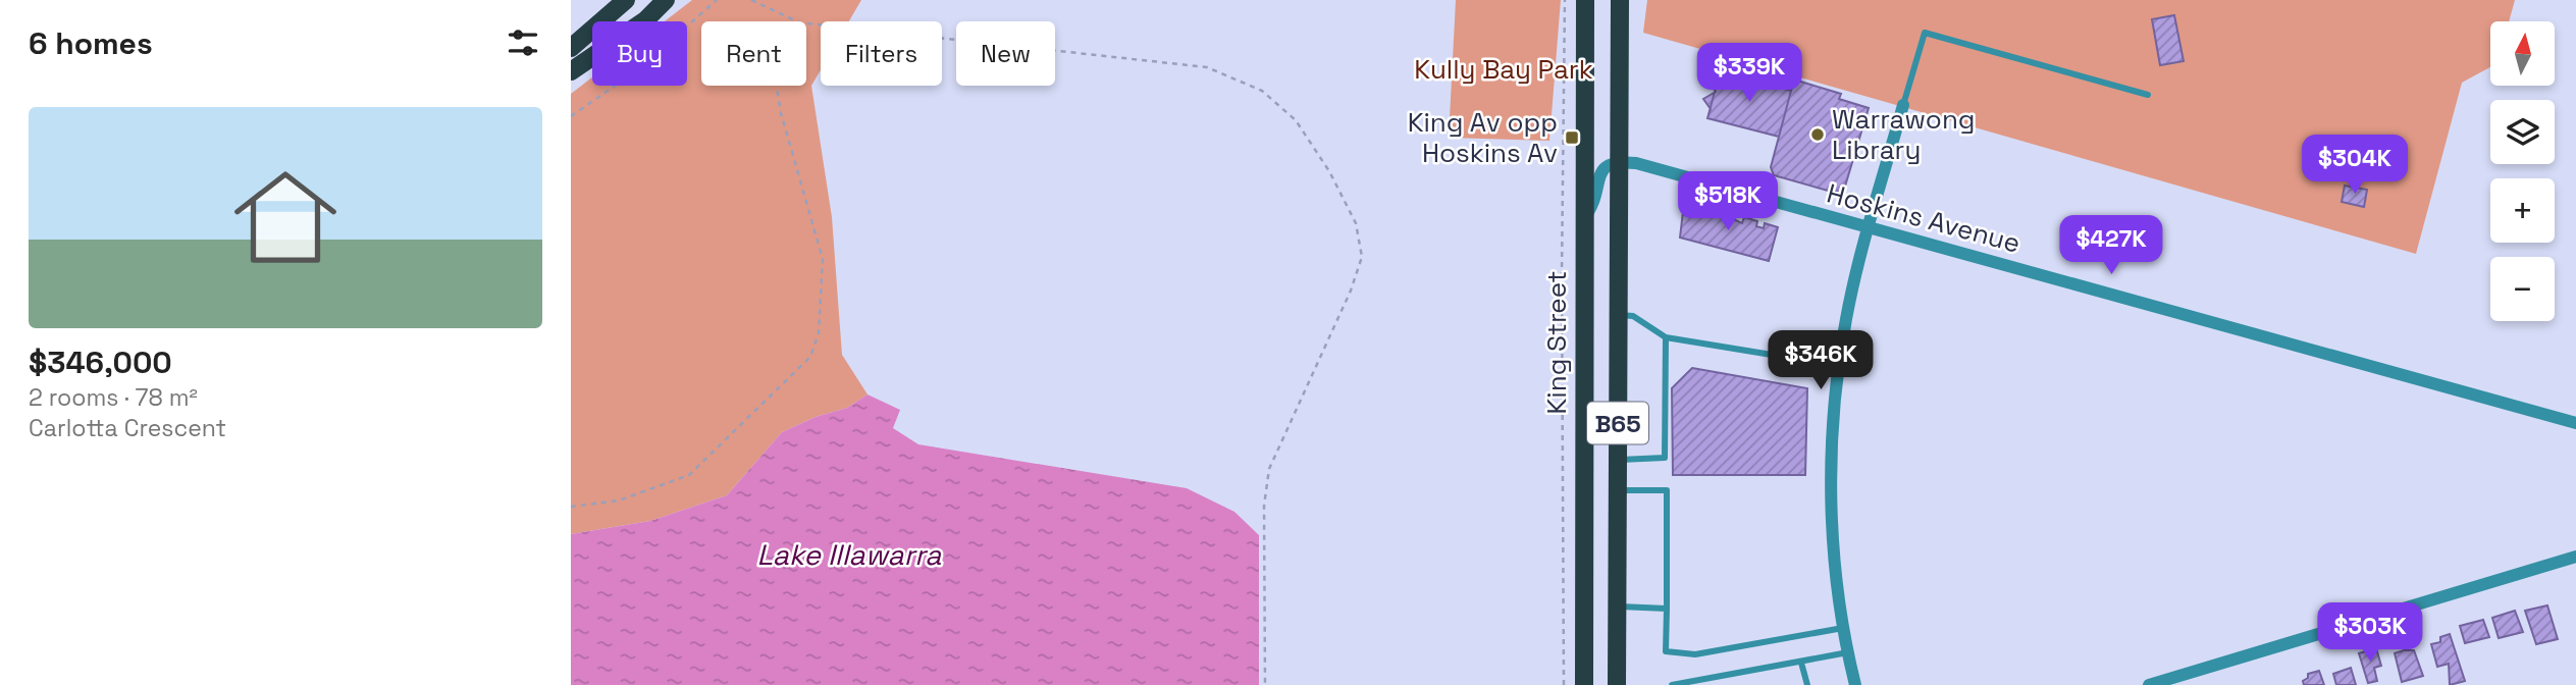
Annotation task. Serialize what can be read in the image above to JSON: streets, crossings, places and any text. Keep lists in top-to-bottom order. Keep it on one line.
{"streets":{"main road":["King Street","B65"],"street":["Hoskins Avenue"]},"crossings":[["Hoskins Avenue","B65"]],"water":["Lake Illawarra"],"parks":["Kully Bay Park"],"places":{"other":["Warrawong Library"],"transit":["King Av opp Hoskins Av"]},"north":"top","page":{"heading":"6 homes","map_buttons":["+","−"],"chip":["Buy","Rent","Filters","New"],"price":["$339K","$304K","$518K","$427K","$346K","$303K"],"list":[{"name":"$346,000","note":"2 rooms · 78 m² · Carlotta Crescent"}]}}
